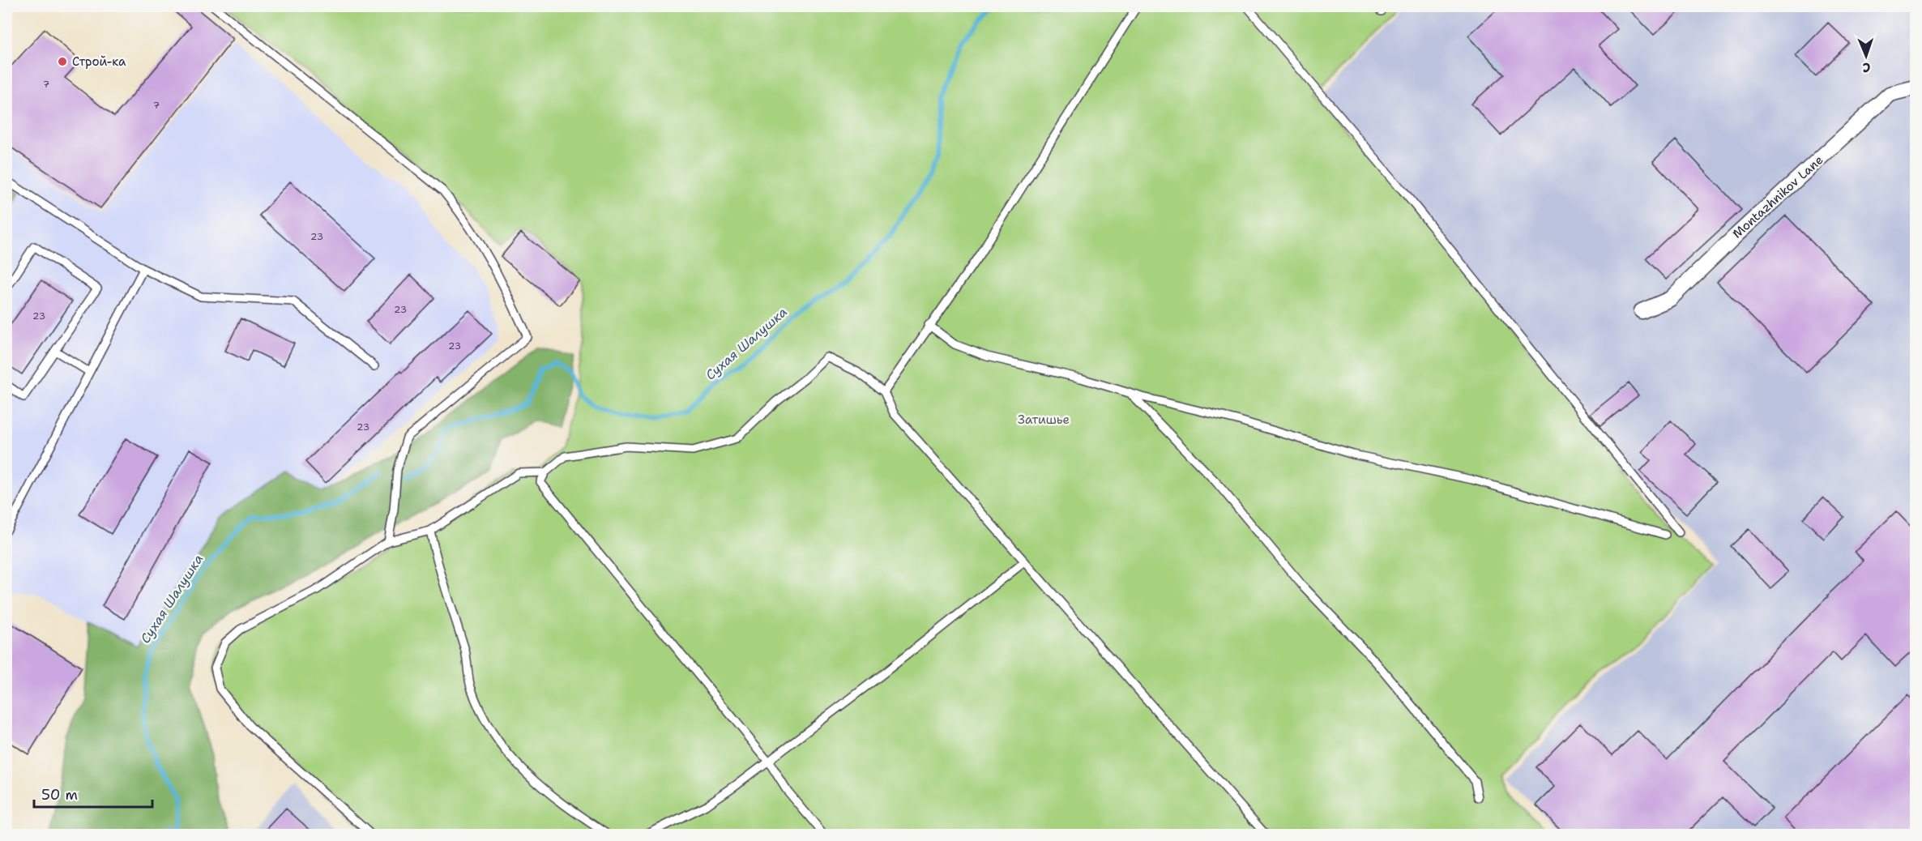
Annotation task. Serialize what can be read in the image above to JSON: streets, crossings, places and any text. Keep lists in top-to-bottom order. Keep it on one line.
{"streets":{"street":["Montazhnikov Lane"]},"water":["Сухая Шалушка"],"parks":["Затишье"],"places":["Строй-ка"],"house_numbers":["7","7","23","23","23","23","23"],"scale_bar":"50 m","north":"bottom"}
